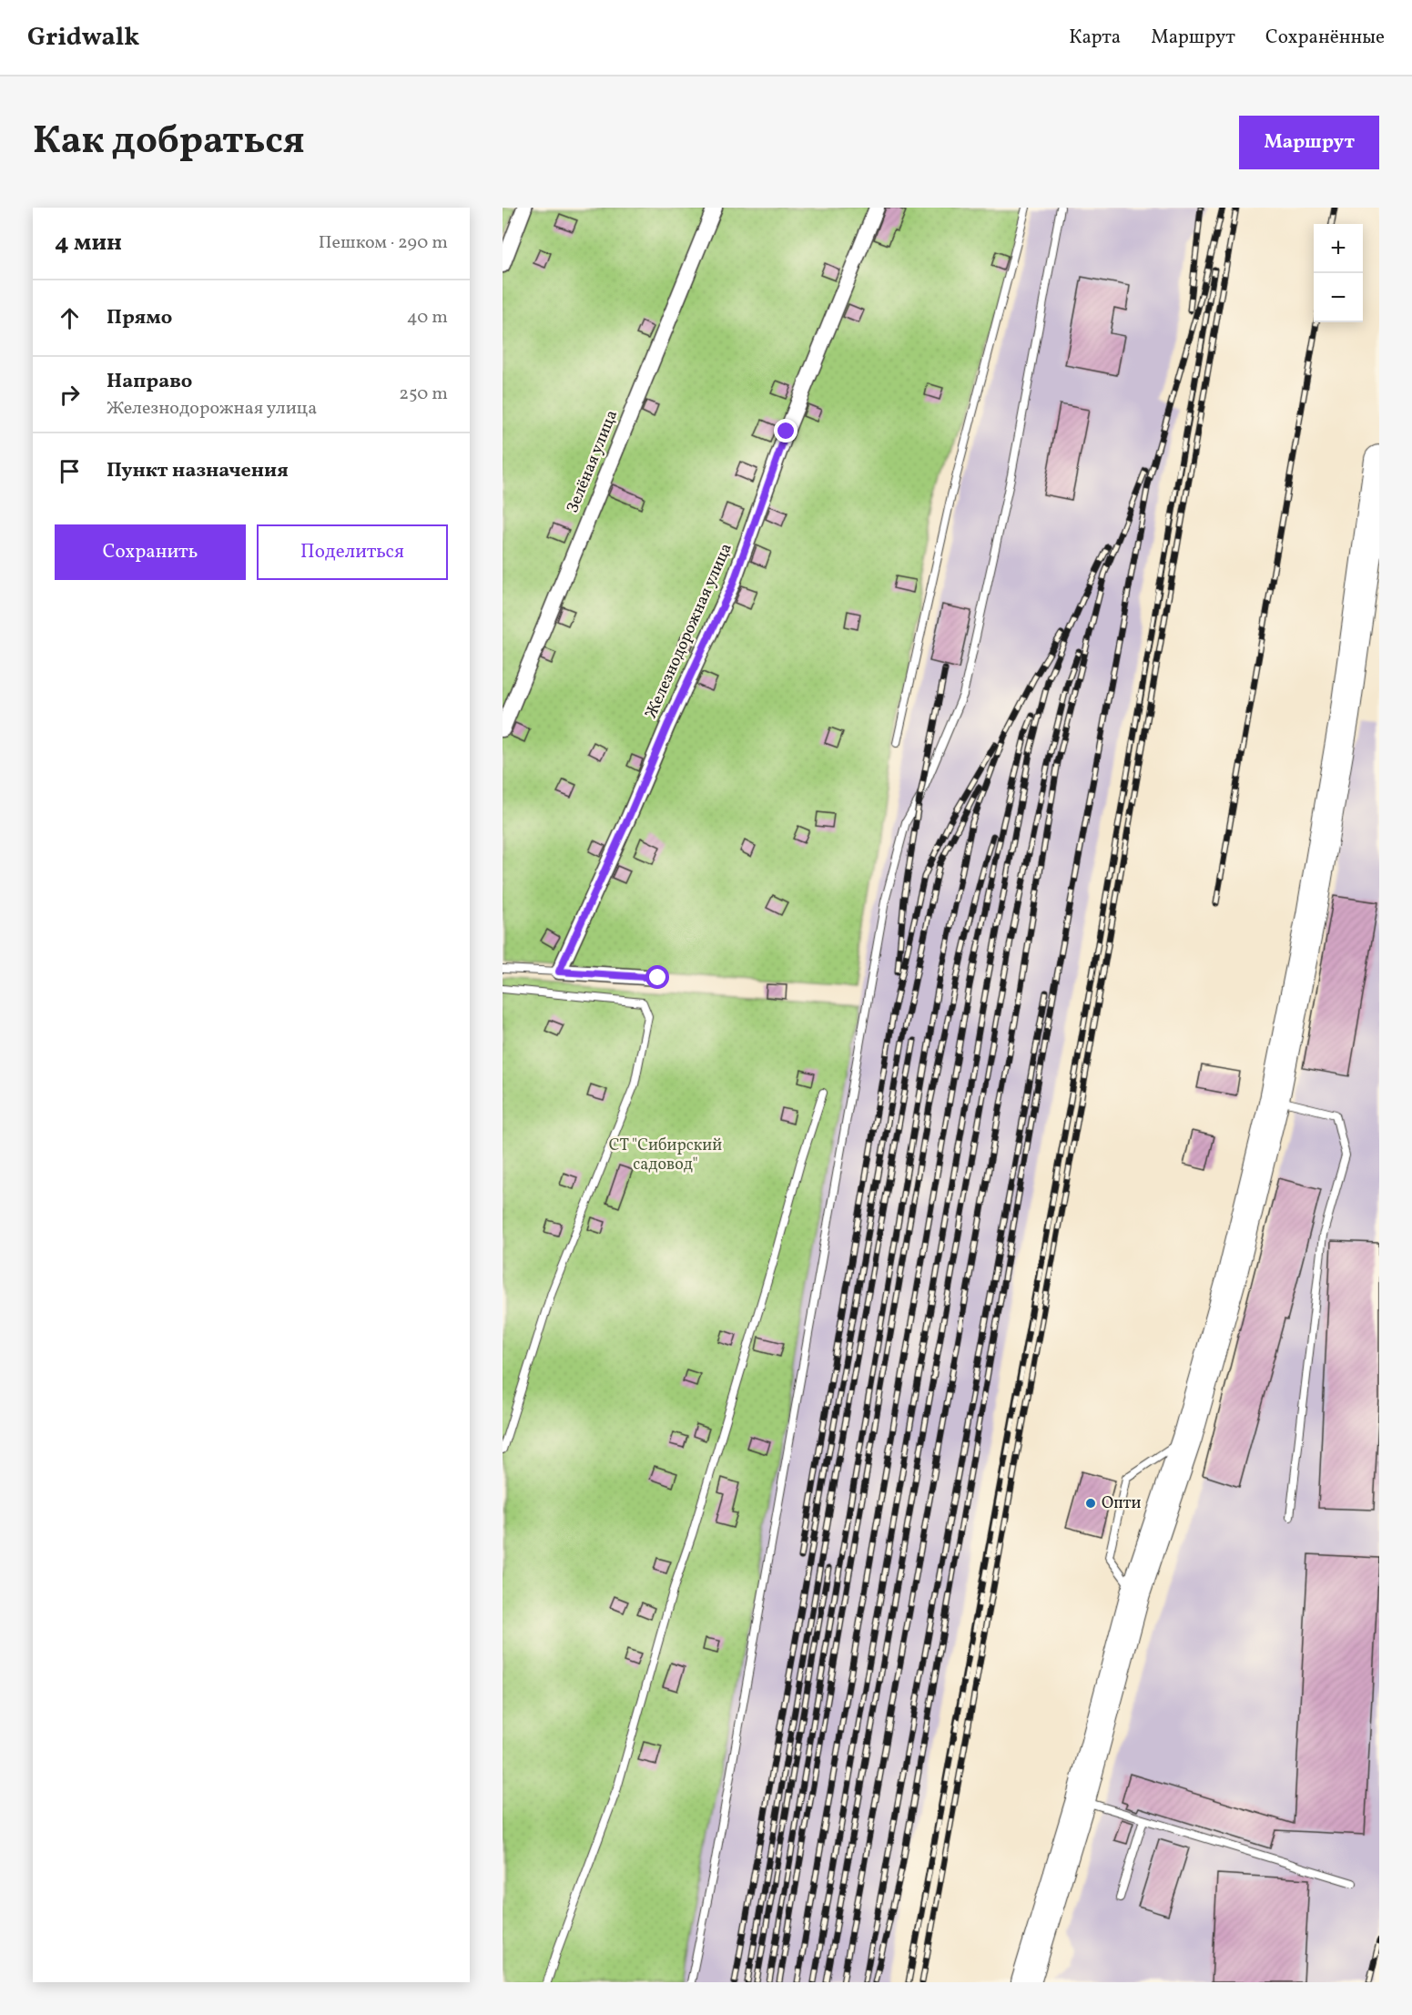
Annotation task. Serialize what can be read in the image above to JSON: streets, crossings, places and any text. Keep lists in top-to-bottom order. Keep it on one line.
{"streets":{"street":["Зелёная улица","Железнодорожная улица"]},"parks":["СТ \"Сибирский садовод\""],"places":["Опти"],"page":{"header":"Gridwalk","nav":["Карта","Маршрут","Сохранённые"],"title":"Как добраться","buttons":["Маршрут",["Сохранить","Поделиться"]],"heading":["4 мин","Пешком · 290 m"],"map_buttons":["+","−"],"list":[["Прямо","40 m"],["Направо","Железнодорожная улица","250 m"],"Пункт назначения"]}}
